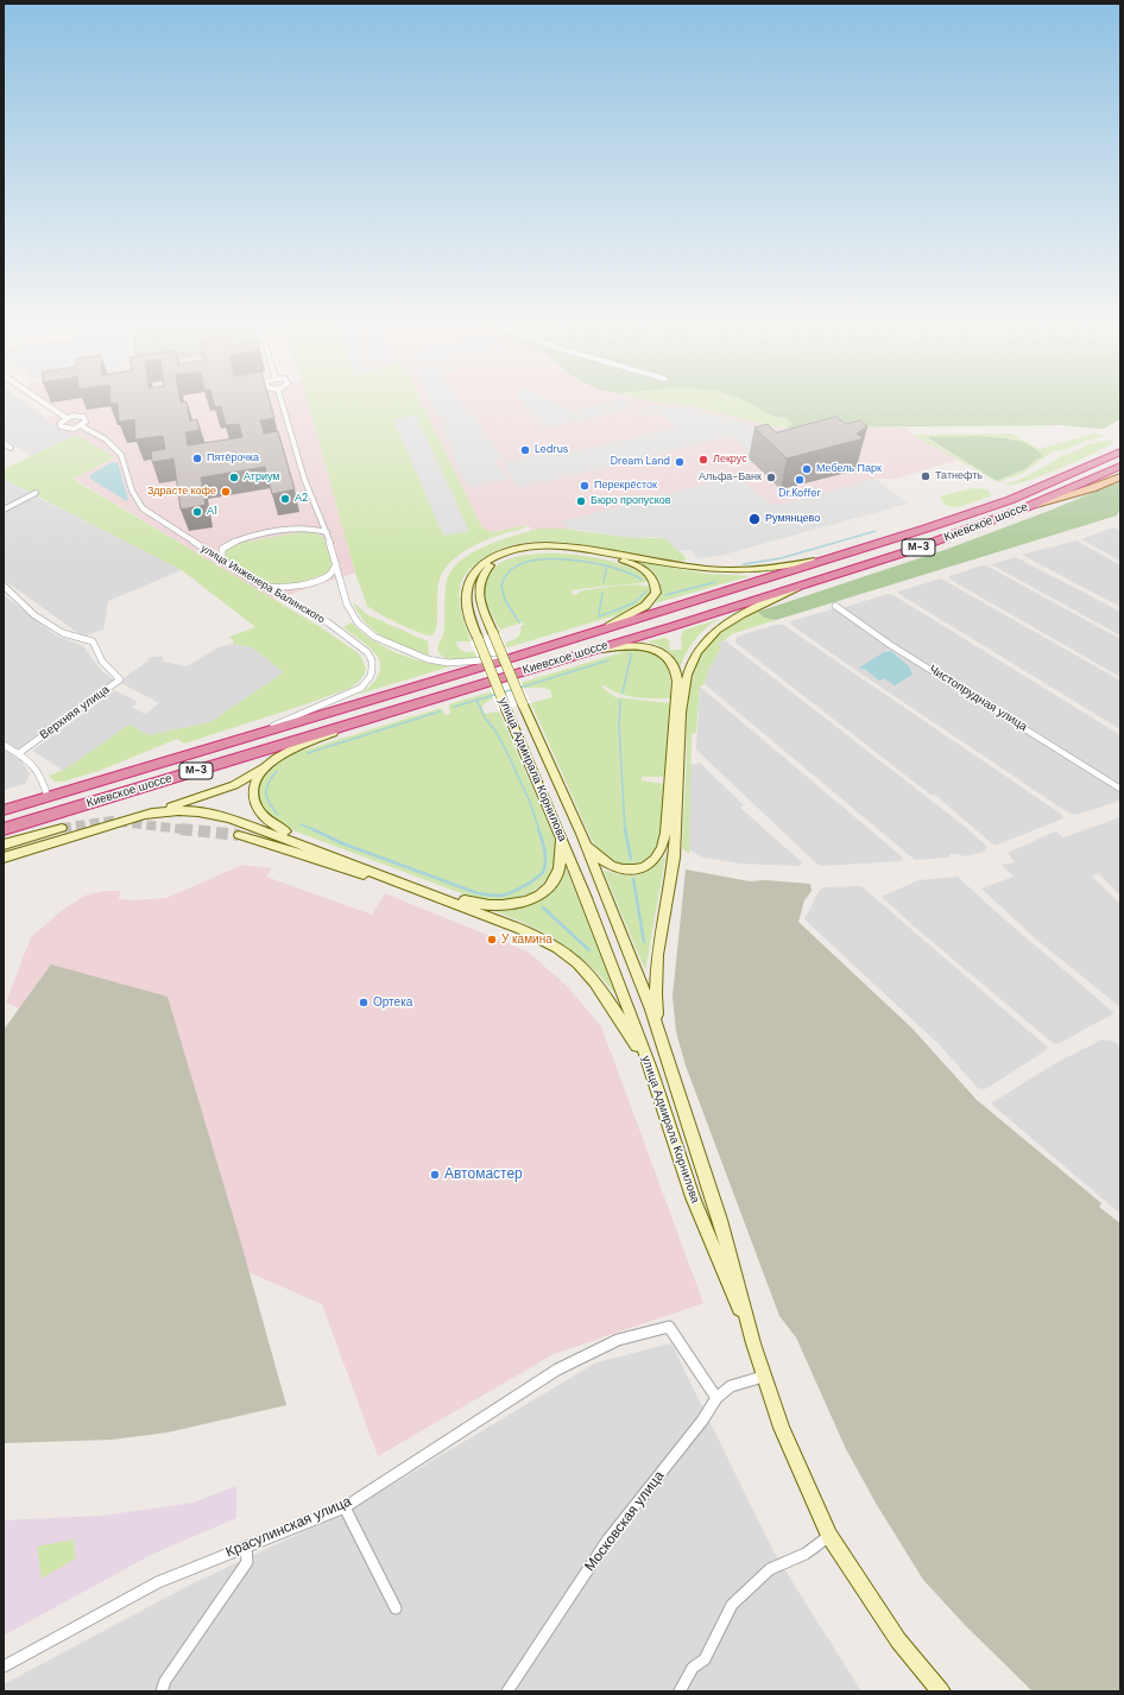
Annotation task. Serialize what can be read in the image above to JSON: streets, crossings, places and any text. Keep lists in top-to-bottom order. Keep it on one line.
{"streets":{"highway":["Киевское шоссе","М-3"],"main road":["улица Адмирала Корнилова"],"street":["улица Инженера Балинского","Чистопрудная улица","Верхняя улица","Московская улица","Красулинская улица"]},"crossings":[["Киевское шоссе","улица Инженера Балинского"],["Киевское шоссе","улица Адмирала Корнилова"],["улица Адмирала Корнилова","Московская улица"],["Московская улица","Красулинская улица"]],"places":["Ledrus","Пятёрочка","Лекрус","Dream Land","Мебель Парк","Татнефть","Атриум","Альфа-Банк","Dr.Koffer","Перекрёсток","Здрасте кофе","А2","Бюро пропусков","А1","Румянцево","У камина","Ортека","Автомастер"]}
